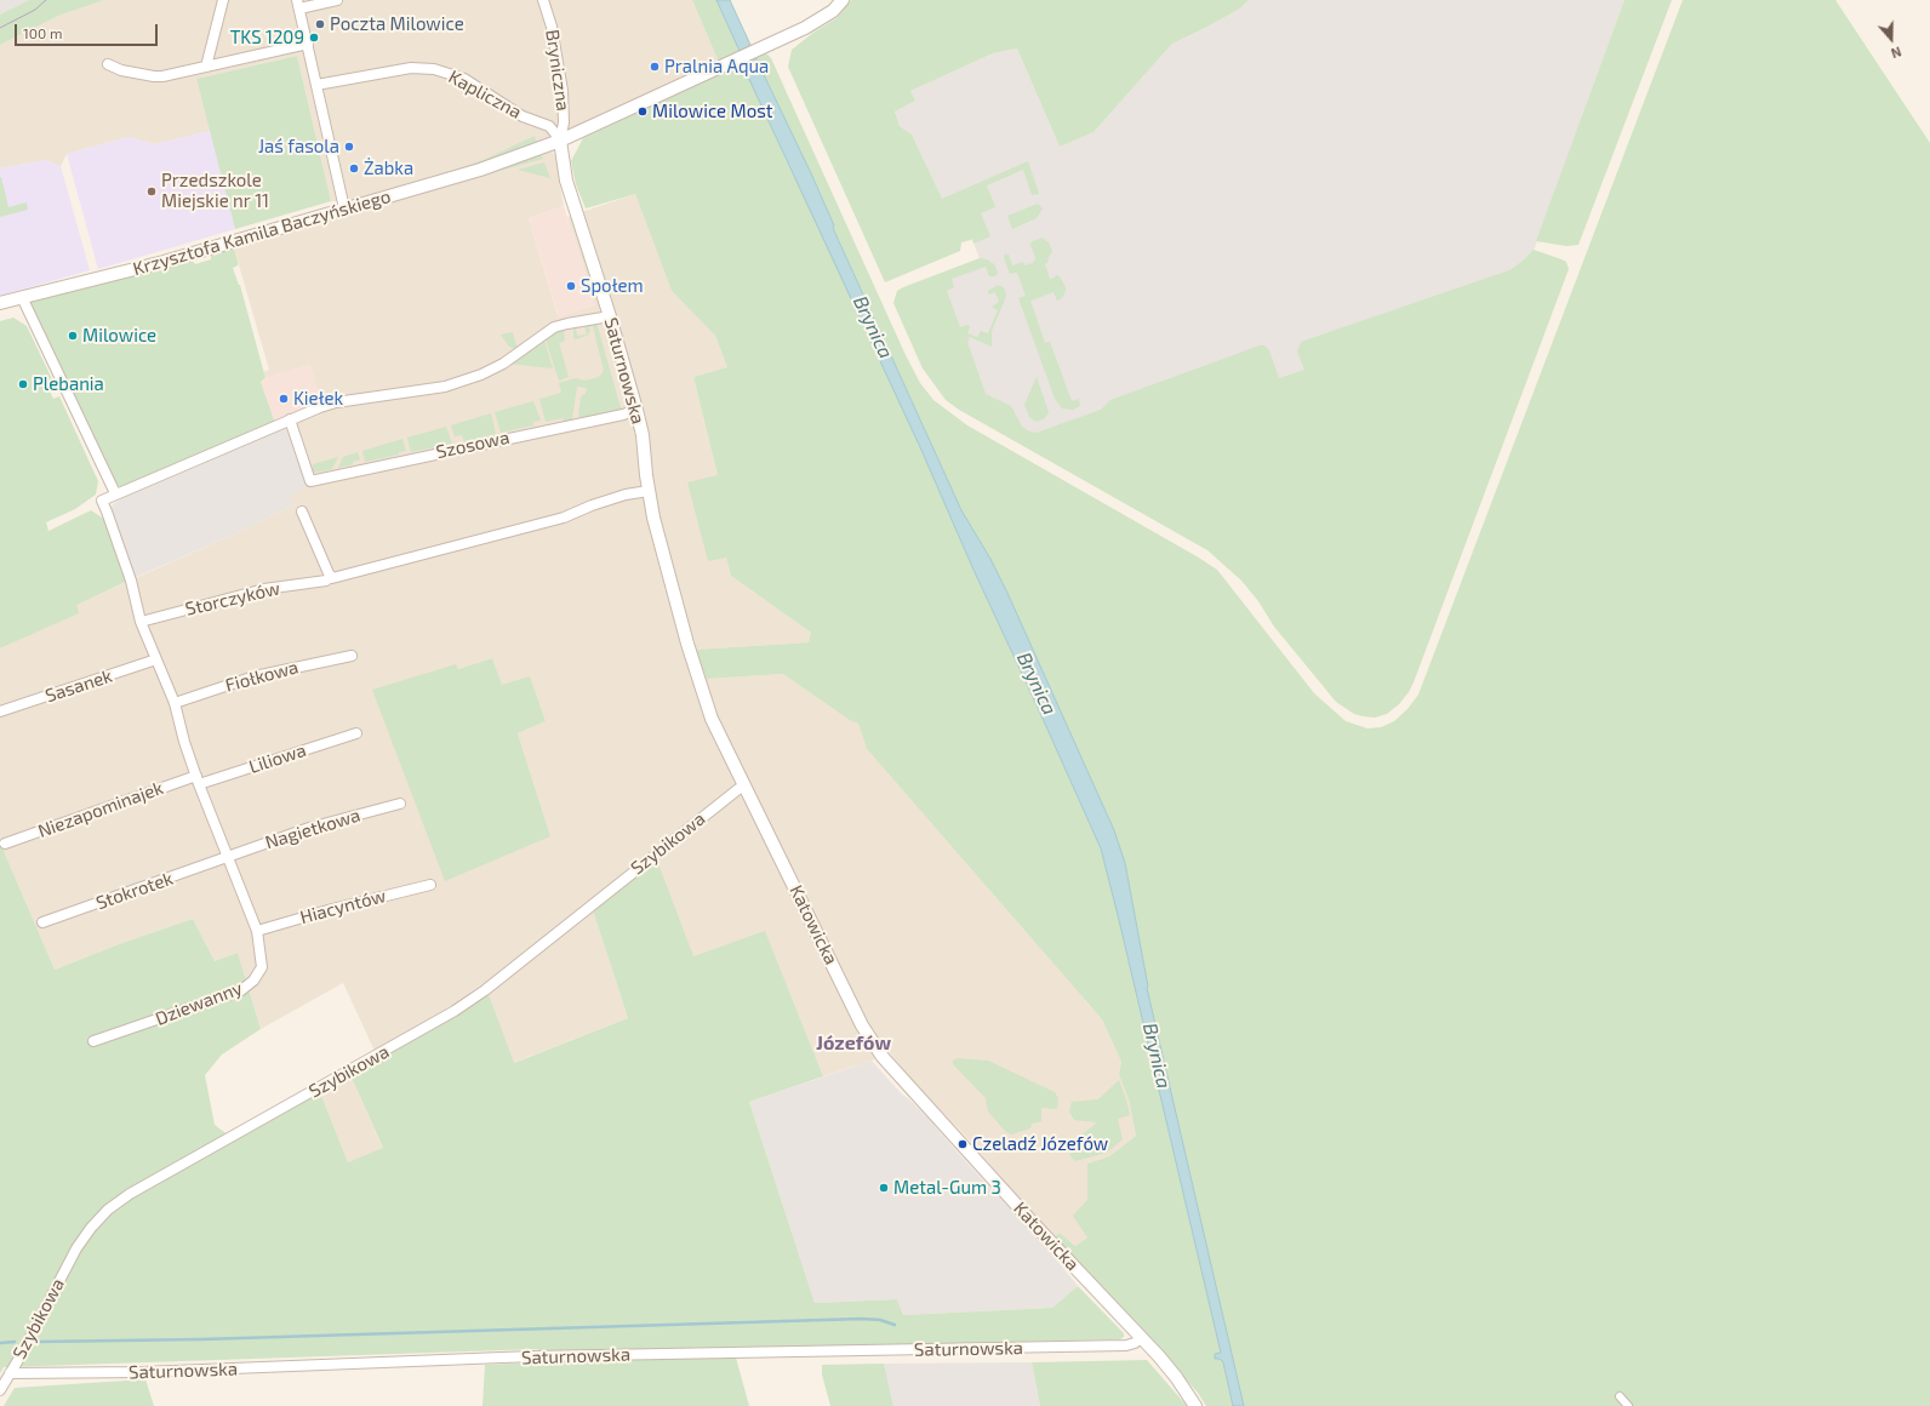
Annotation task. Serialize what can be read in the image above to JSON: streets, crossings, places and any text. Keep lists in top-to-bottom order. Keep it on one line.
{"streets":{"street":["Bryniczna","Kapliczna","Krzysztofa Kamila Baczyńskiego","Saturnowska","Szosowa","Storczyków","Fiołkowa","Sasanek","Liliowa","Niezapominajek","Nagietkowa","Szybikowa","Stokrotek","Hiacyntów","Katowicka","Dziewanny"]},"crossings":[["Bryniczna","Kapliczna"],["Bryniczna","Krzysztofa Kamila Baczyńskiego"],["Bryniczna","Saturnowska"],["Kapliczna","Krzysztofa Kamila Baczyńskiego"],["Kapliczna","Saturnowska"],["Krzysztofa Kamila Baczyńskiego","Saturnowska"],["Saturnowska","Szosowa"],["Saturnowska","Szybikowa"],["Saturnowska","Katowicka"],["Storczyków","Dziewanny"],["Fiołkowa","Dziewanny"],["Sasanek","Dziewanny"],["Liliowa","Niezapominajek"],["Liliowa","Dziewanny"],["Niezapominajek","Dziewanny"],["Nagietkowa","Stokrotek"],["Nagietkowa","Dziewanny"],["Szybikowa","Katowicka"],["Stokrotek","Dziewanny"],["Hiacyntów","Dziewanny"]],"districts":["Józefów"],"water":["Brynica"],"places":["Poczta Milowice","TKS 1209","Pralnia Aqua","Milowice Most","Jaś fasola","Żabka","Przedszkole Miejskie nr 11","Społem","Milowice","Plebania","Kiełek","Czeladź Józefów","Metal-Gum 3"],"scale_bar":"100 m","north":"bottom"}
